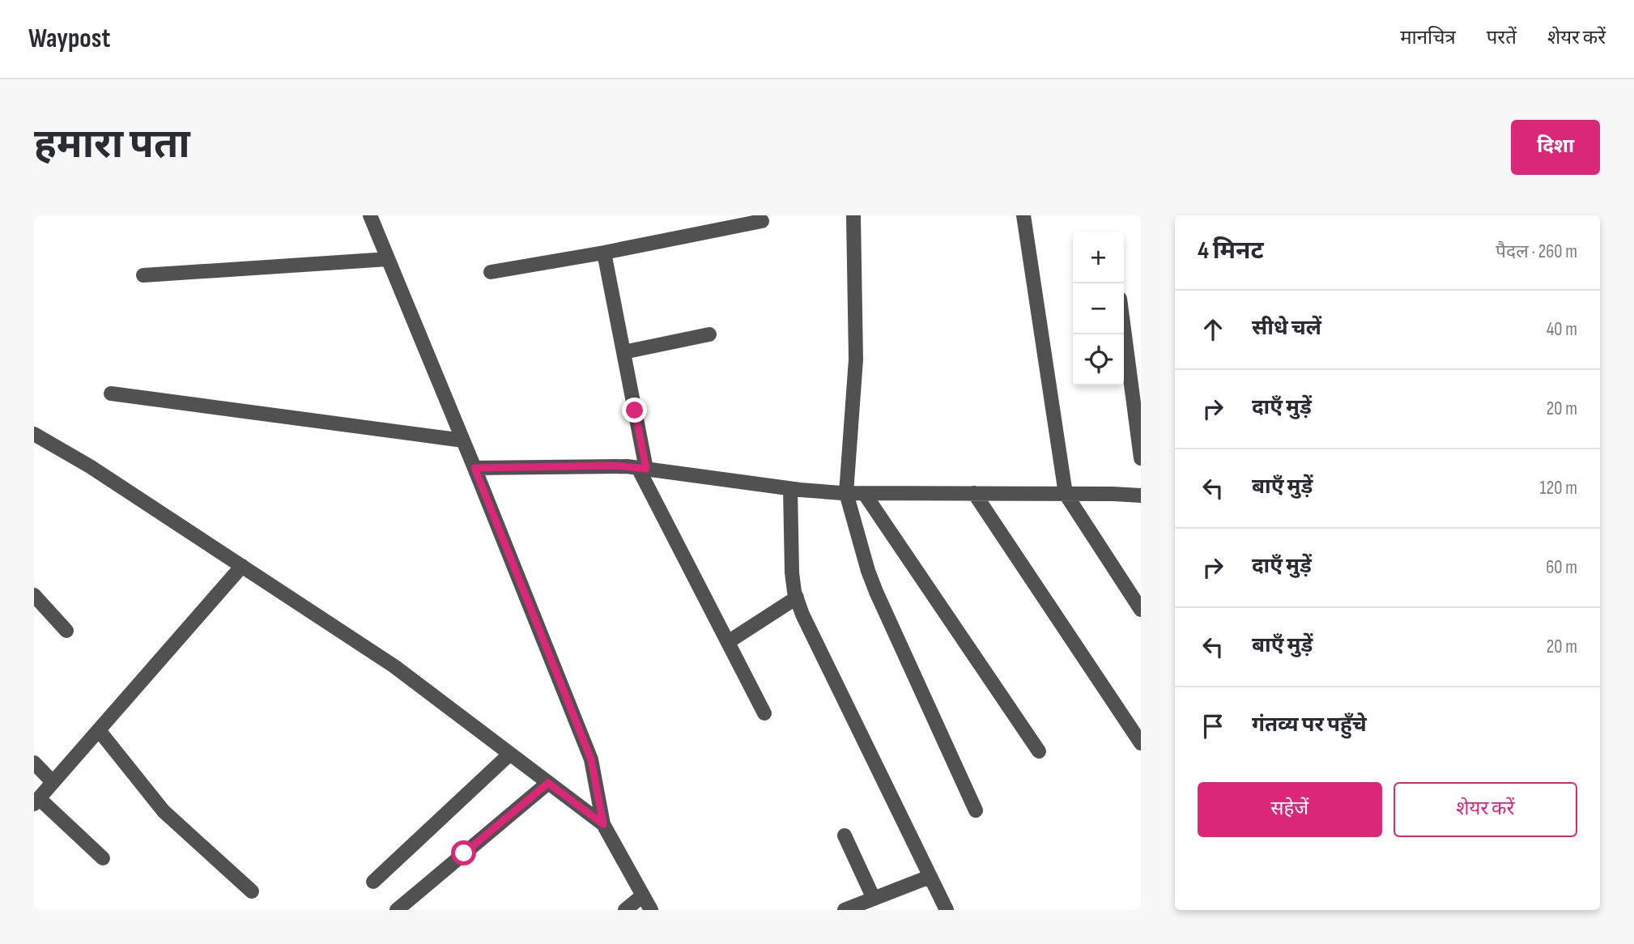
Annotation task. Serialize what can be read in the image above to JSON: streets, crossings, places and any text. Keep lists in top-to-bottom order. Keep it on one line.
{"page":{"header":"Waypost","nav":["मानचित्र","परतें","शेयर करें"],"buttons":["दिशा",["सहेजें","शेयर करें"]],"title":"हमारा पता","heading":["4 मिनट","पैदल · 260 m"],"map_buttons":["+","−"],"list":[["सीधे चलें","40 m"],["दाएँ मुड़ें","20 m"],["बाएँ मुड़ें","120 m"],["दाएँ मुड़ें","60 m"],["बाएँ मुड़ें","20 m"],"गंतव्य पर पहुँचे"]}}
